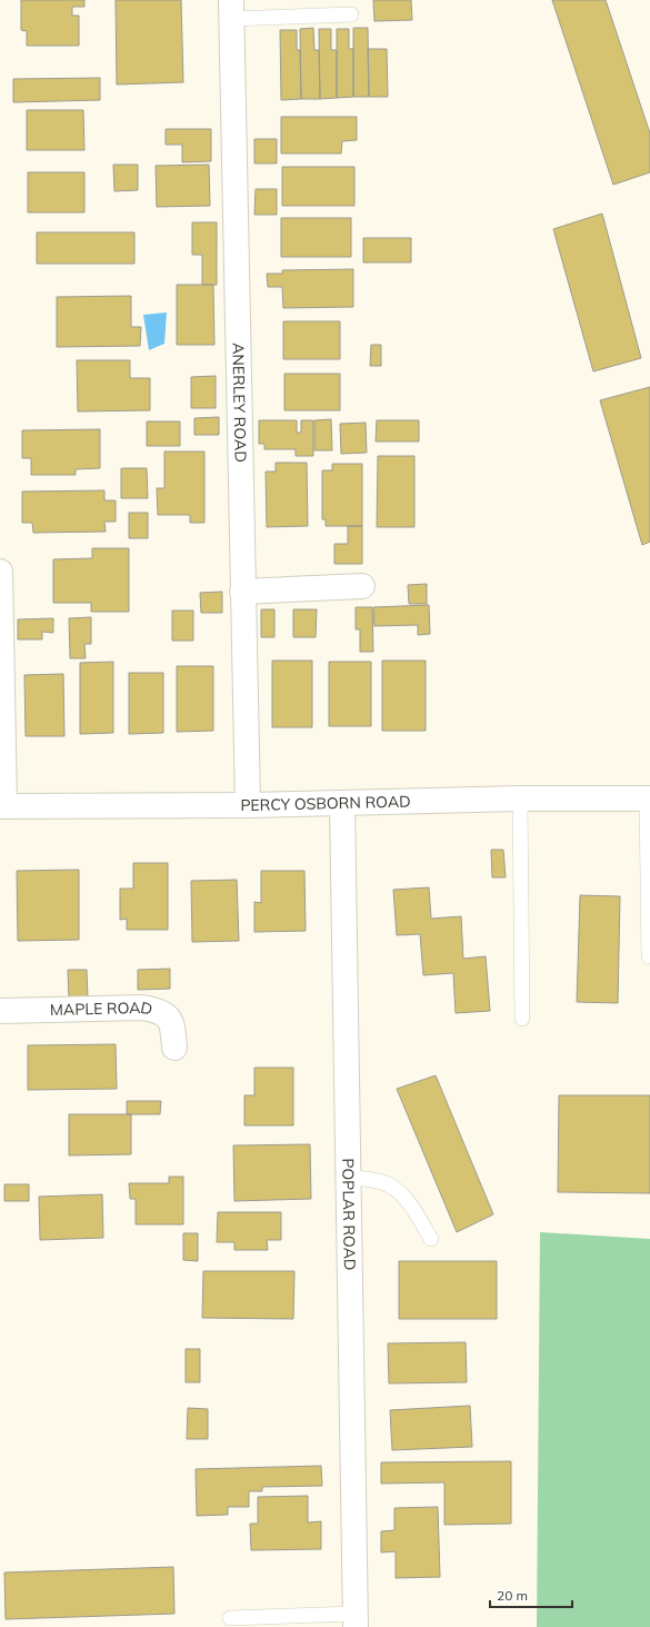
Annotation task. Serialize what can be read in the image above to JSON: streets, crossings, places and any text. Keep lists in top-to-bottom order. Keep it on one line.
{"streets":{"street":["ANERLEY ROAD","PERCY OSBORN ROAD","MAPLE ROAD","POPLAR ROAD"]},"crossings":[["ANERLEY ROAD","PERCY OSBORN ROAD"],["PERCY OSBORN ROAD","POPLAR ROAD"]],"scale_bar":"20 m"}
